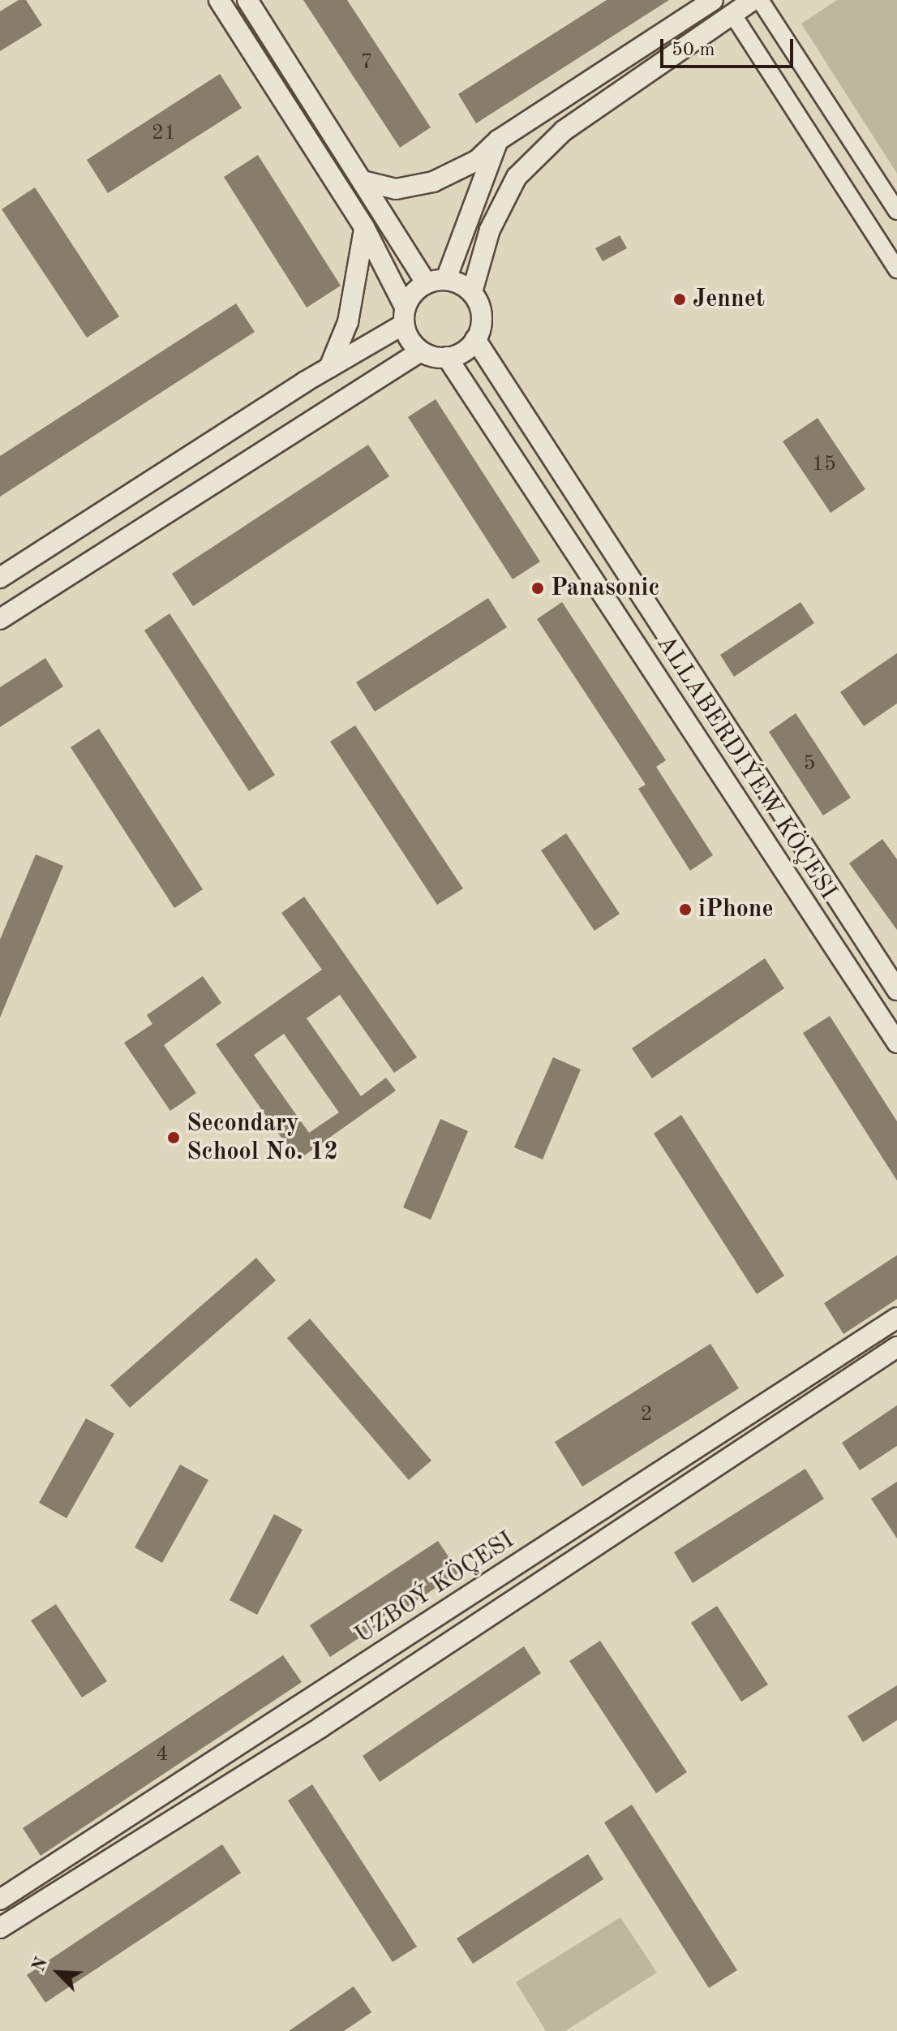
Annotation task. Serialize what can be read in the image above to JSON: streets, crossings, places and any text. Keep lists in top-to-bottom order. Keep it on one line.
{"streets":{"street":["ALLABERDIÝEW KÖÇESI","UZBOÝ KÖÇESI"]},"places":["Jennet","Panasonic","iPhone","Secondary School No. 12"],"house_numbers":["7","21","15","5","2","4"],"scale_bar":"50 m","north":"top left"}
